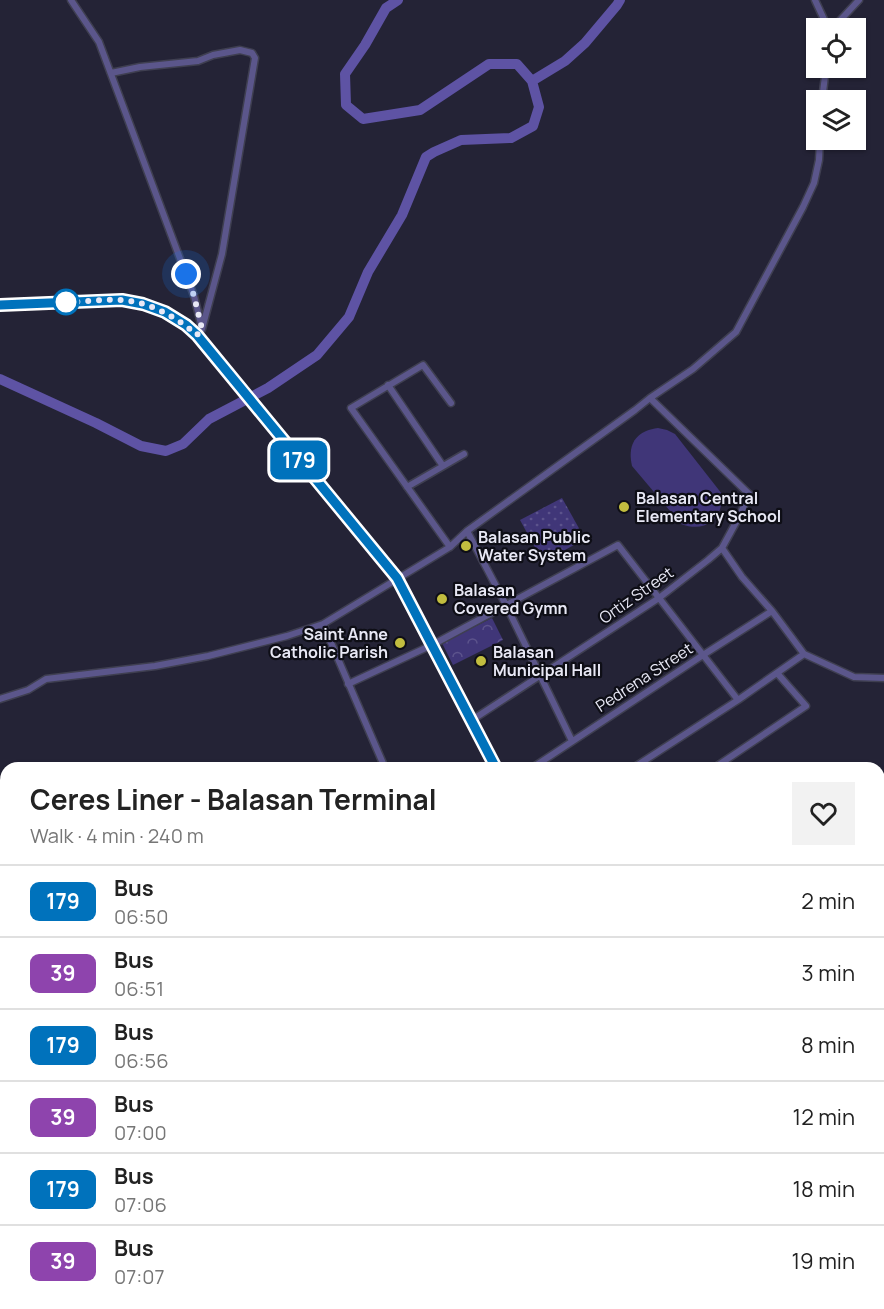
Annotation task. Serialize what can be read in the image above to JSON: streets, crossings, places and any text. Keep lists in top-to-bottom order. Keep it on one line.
{"streets":{"street":["Ortiz Street","Pedrena Street"]},"places":["Balasan Central Elementary School","Balasan Public Water System","Balasan Covered Gymn","Saint Anne Catholic Parish","Balasan Municipal Hall"],"lines":["bus line 179"],"page":{"on_map":"179","heading":["Ceres Liner - Balasan Terminal","Walk · 4 min · 240 m"],"list":[{"mark":"179","name":"Bus","note":"06:50","value":"2 min"},{"mark":"39","name":"Bus","note":"06:51","value":"3 min"},{"mark":"179","name":"Bus","note":"06:56","value":"8 min"},{"mark":"39","name":"Bus","note":"07:00","value":"12 min"},{"mark":"179","name":"Bus","note":"07:06","value":"18 min"},{"mark":"39","name":"Bus","note":"07:07","value":"19 min"}]}}
